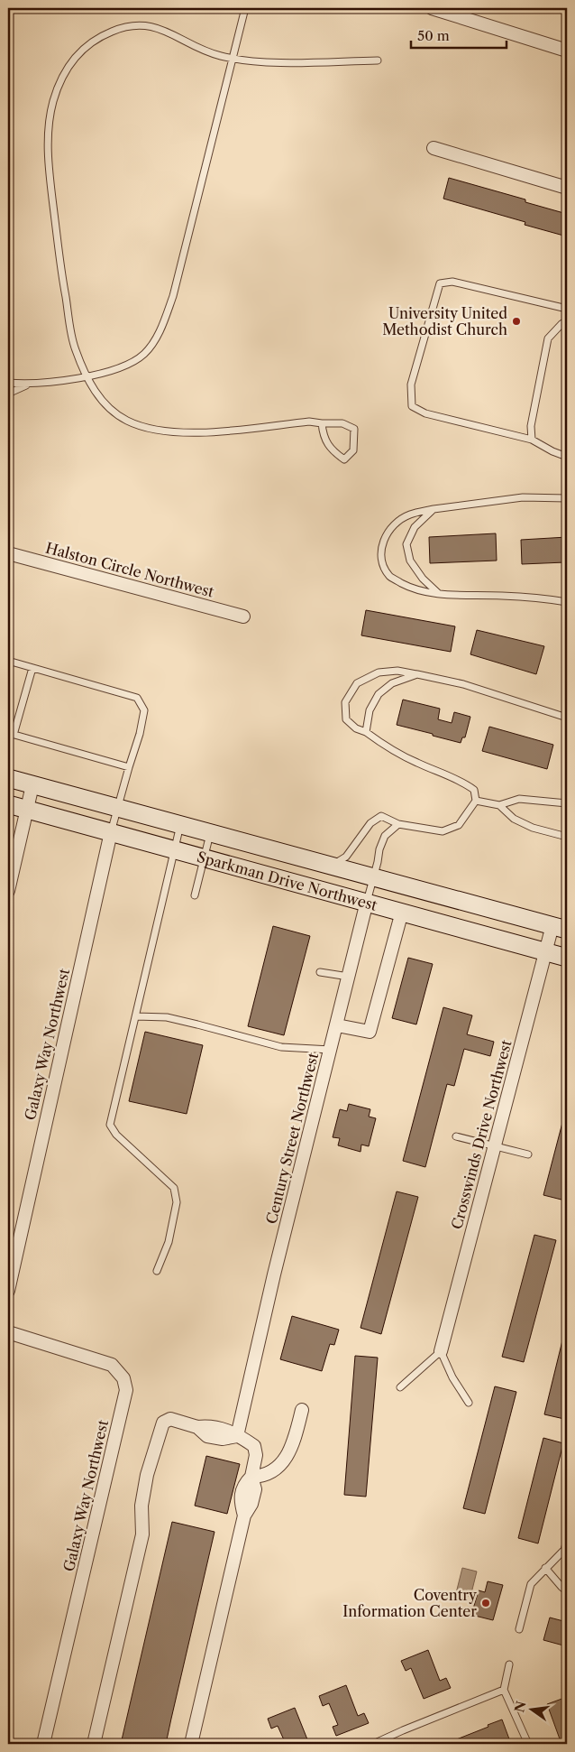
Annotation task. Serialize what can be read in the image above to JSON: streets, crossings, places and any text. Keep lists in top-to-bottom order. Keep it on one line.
{"streets":{"main road":["Sparkman Drive Northwest"],"street":["Halston Circle Northwest","Galaxy Way Northwest","Crosswinds Drive Northwest","Century Street Northwest"]},"crossings":[["Sparkman Drive Northwest","Galaxy Way Northwest"],["Sparkman Drive Northwest","Crosswinds Drive Northwest"],["Sparkman Drive Northwest","Century Street Northwest"]],"places":["University United Methodist Church","Coventry Information Center"],"scale_bar":"50 m","north":"left"}
